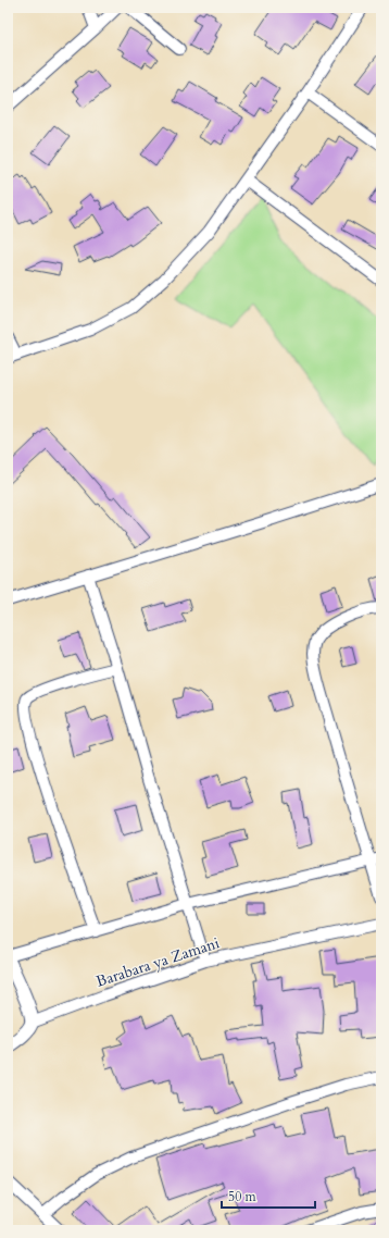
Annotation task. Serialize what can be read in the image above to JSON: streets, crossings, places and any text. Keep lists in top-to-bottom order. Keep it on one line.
{"streets":{"street":["Barabara ya Zamani"]},"scale_bar":"50 m"}
